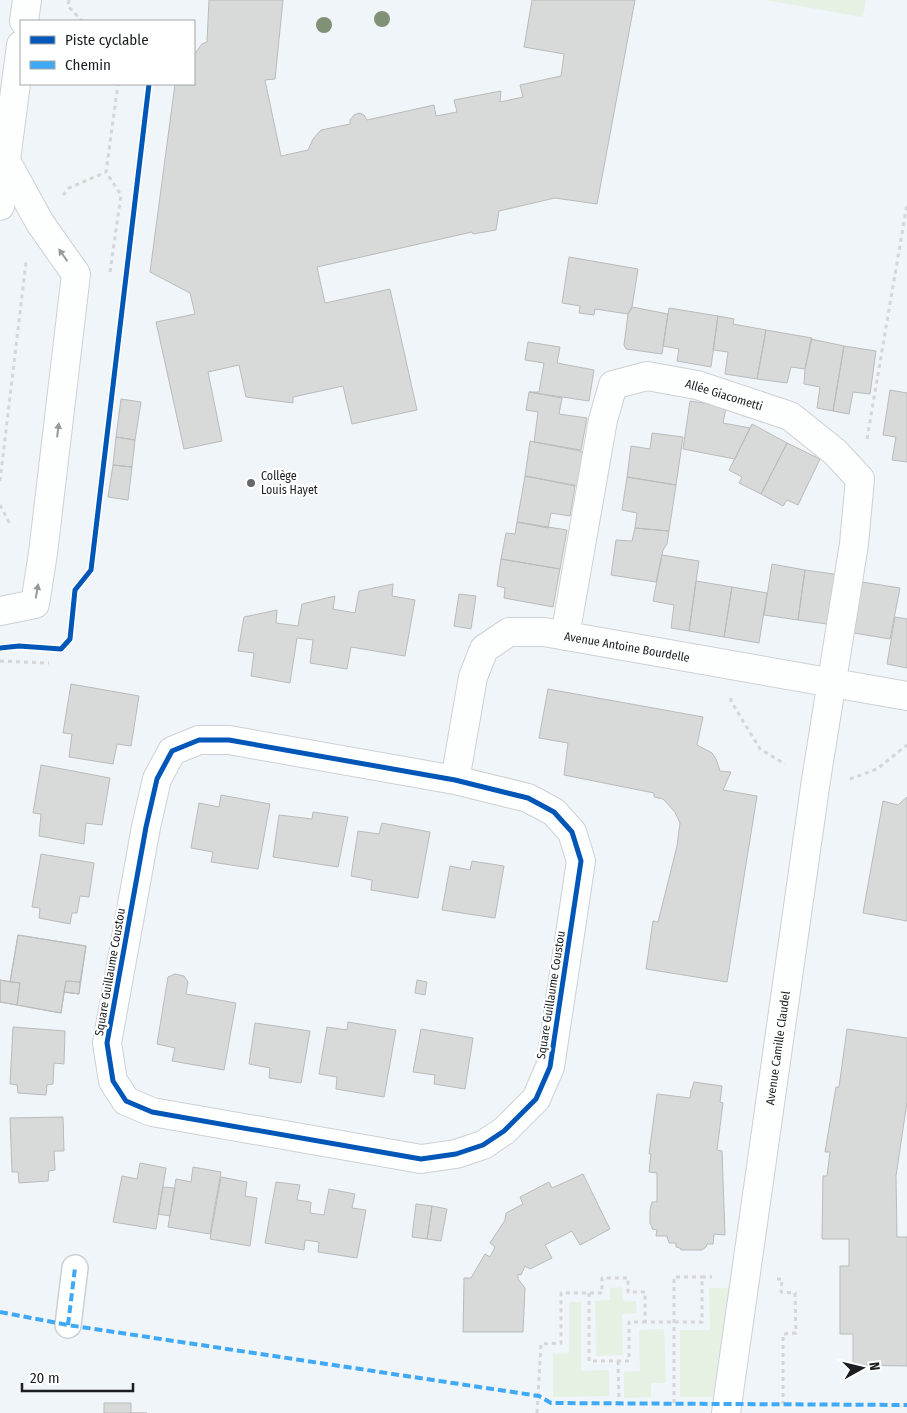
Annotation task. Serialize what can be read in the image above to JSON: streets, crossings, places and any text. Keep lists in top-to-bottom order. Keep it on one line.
{"streets":{"street":["Allée Giacometti","Avenue Antoine Bourdelle","Square Guillaume Coustou","Avenue Camille Claudel"]},"crossings":[["Allée Giacometti","Avenue Antoine Bourdelle"],["Avenue Antoine Bourdelle","Square Guillaume Coustou"],["Avenue Antoine Bourdelle","Avenue Camille Claudel"]],"places":["Collège Louis Hayet"],"legend":["Piste cyclable","Chemin"],"scale_bar":"20 m","north":"right"}
